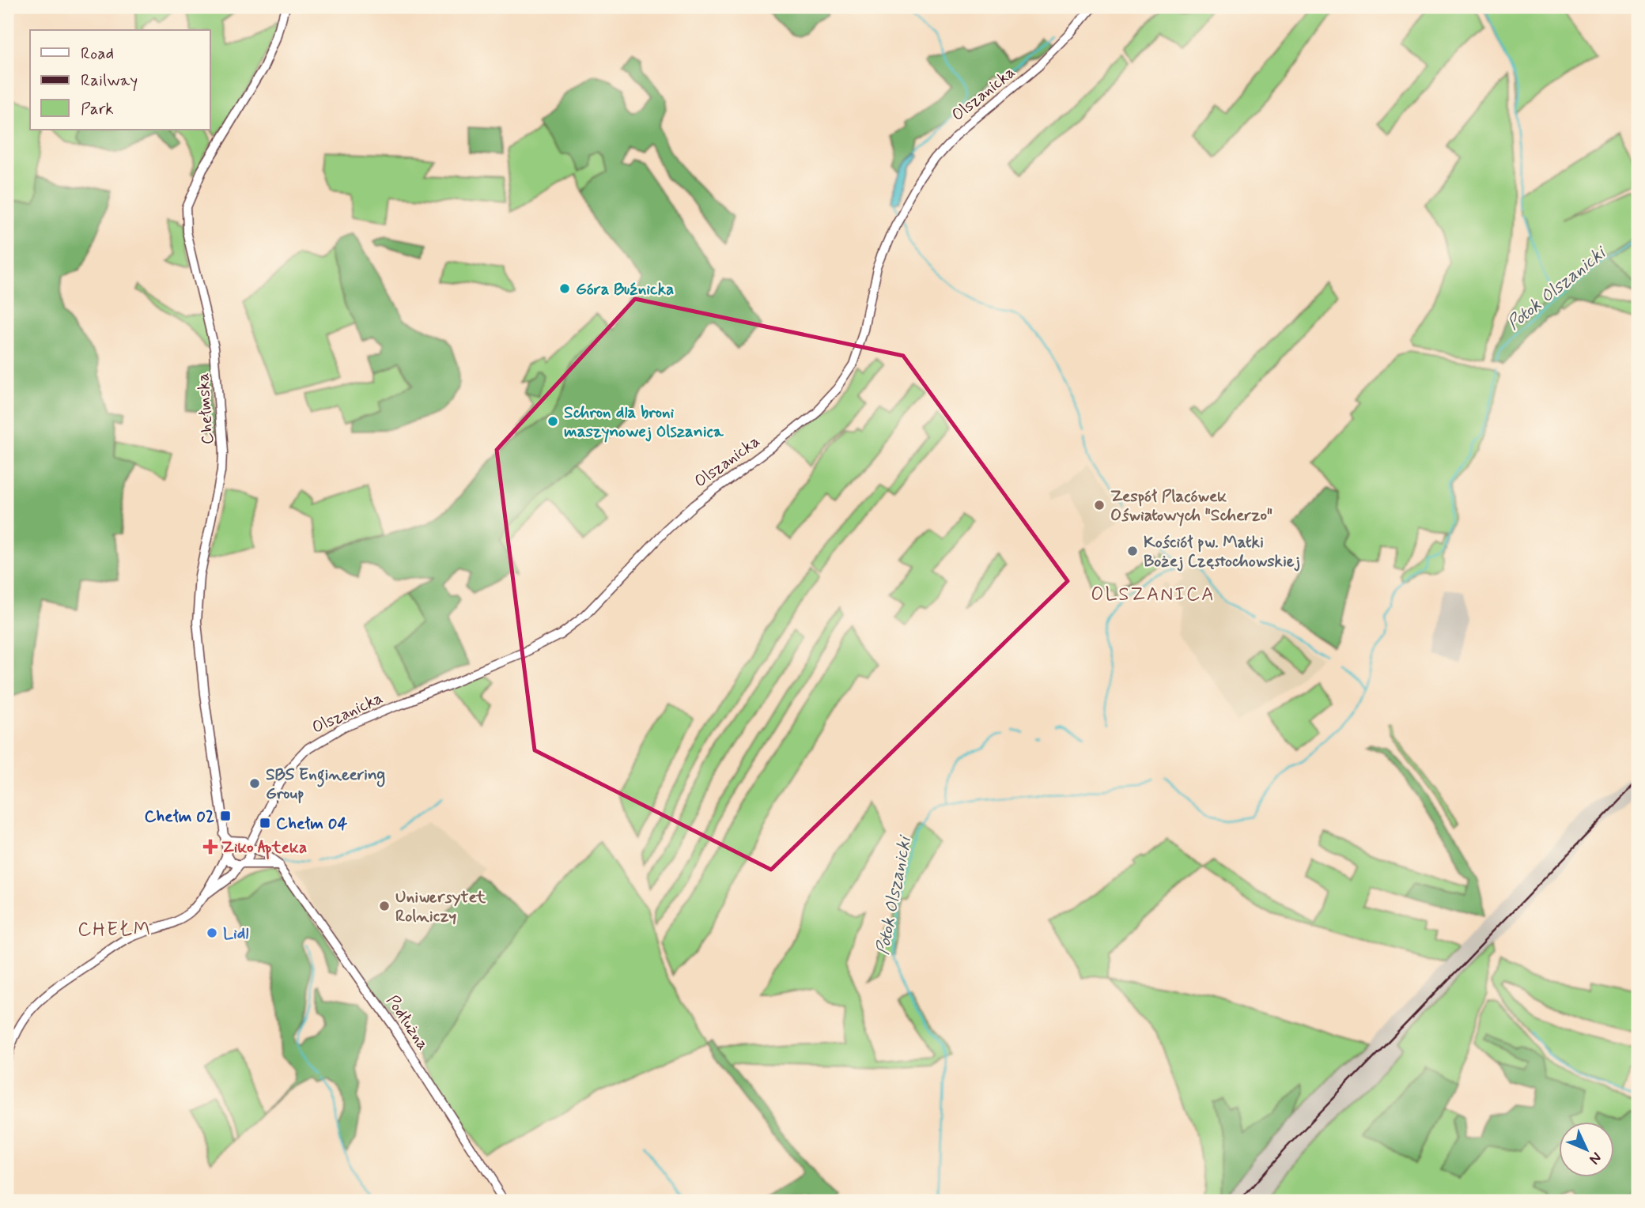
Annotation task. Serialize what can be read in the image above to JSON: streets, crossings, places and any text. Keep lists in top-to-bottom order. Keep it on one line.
{"streets":{"street":["Olszanicka","Chełmska","Podłużna"]},"crossings":[["Olszanicka","Chełmska"],["Olszanicka","Podłużna"],["Chełmska","Podłużna"]],"districts":["OLSZANICA","CHEŁM"],"water":["Potok Olszanicki"],"places":{"other":["Góra Buźnicka","Schron dla broni maszynowej Olszanica","Zespół Placówek Oświatowych \"Scherzo\"","Kościół pw. Matki Bożej Częstochowskiej","SBS Engineering Group","Uniwersytet Rolniczy","Lidl"],"transit":["Chełm 02","Chełm 04"],"health":["Ziko Apteka"]},"legend":["Road","Railway","Park"],"north":"bottom right"}
